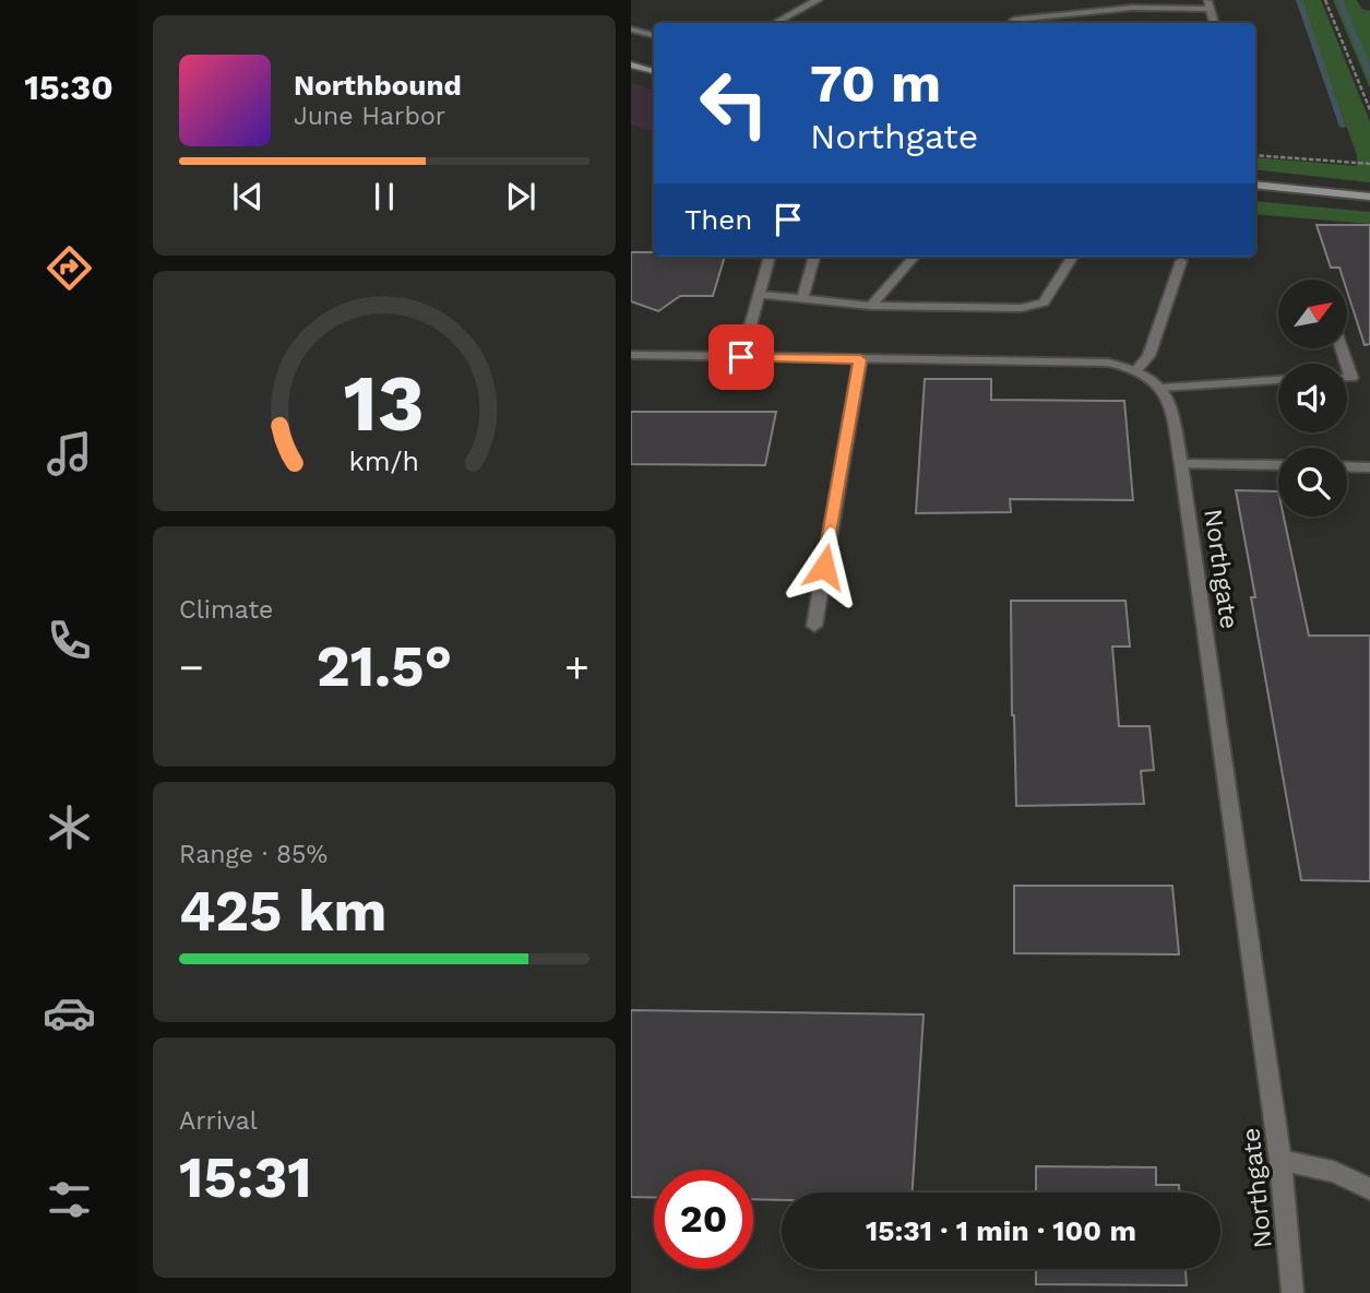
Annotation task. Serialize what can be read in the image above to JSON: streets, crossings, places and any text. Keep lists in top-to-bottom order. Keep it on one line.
{"streets":{"street":["Northgate"]},"north":"top right","page":{"tabs":"15:30","turn":["70 m","Northgate"],"song":["Northbound","June Harbor"],"then":"Then","tile":["Climate",["Range · 85%","425 km"],["Arrival","15:31"]],"heat":["−","21.5°","+"],"limit":"20","trip":"15:31 · 1 min · 100 m","gauge":["13","km/h"]}}
